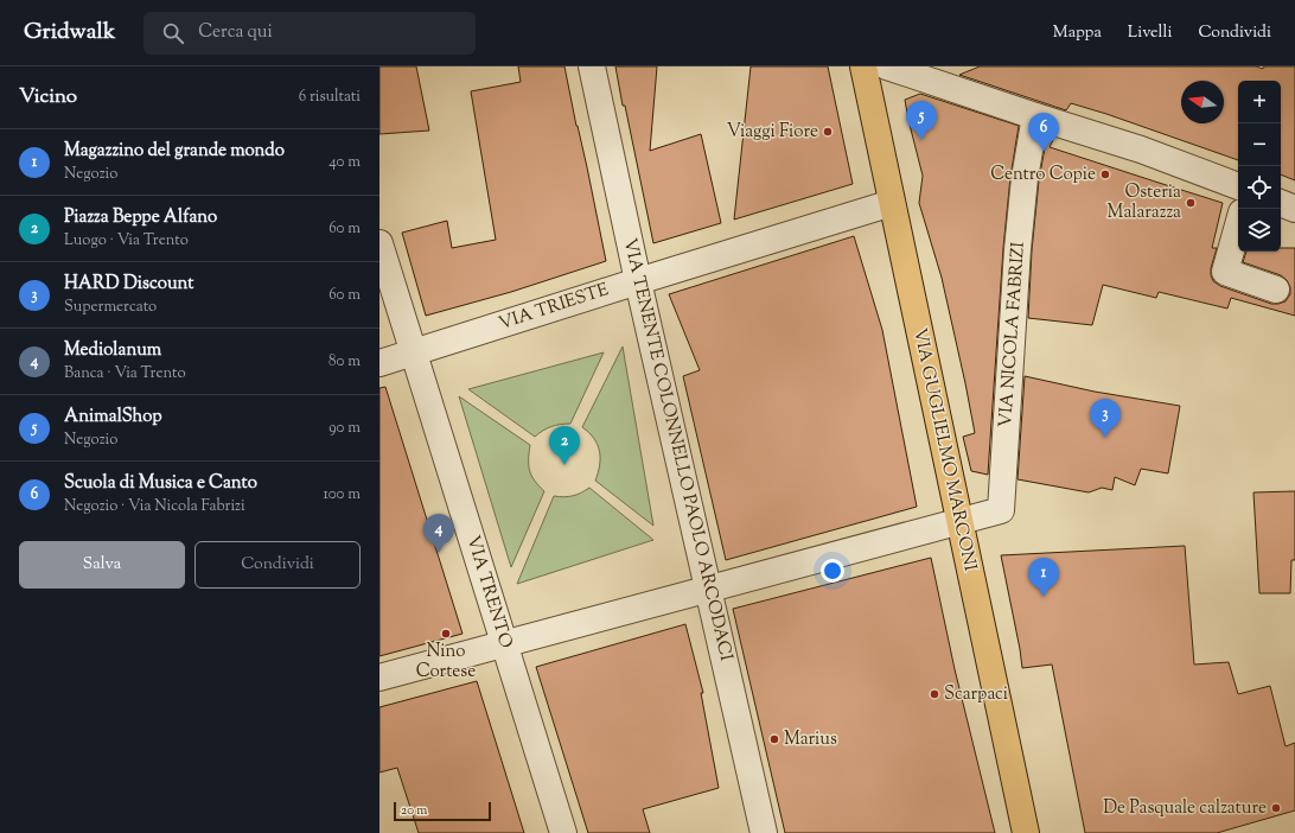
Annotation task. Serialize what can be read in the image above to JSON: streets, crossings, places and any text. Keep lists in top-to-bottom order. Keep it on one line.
{"streets":{"main road":["VIA GUGLIELMO MARCONI"],"street":["VIA TRIESTE","VIA NICOLA FABRIZI","VIA TENENTE COLONNELLO PAOLO ARCODACI","VIA TRENTO"]},"crossings":[["VIA TRIESTE","VIA TENENTE COLONNELLO PAOLO ARCODACI"],["VIA TRIESTE","VIA GUGLIELMO MARCONI"],["VIA TRIESTE","VIA TRENTO"],["VIA NICOLA FABRIZI","VIA GUGLIELMO MARCONI"]],"places":["Viaggi Fiore","Centro Copie","Osteria Malarazza","Nino Cortese","Scarpaci","Marius","De Pasquale calzature"],"scale_bar":"20 m","north":"left","page":{"header":"Gridwalk","search":"Cerca qui","nav":["Mappa","Livelli","Condividi"],"heading":["Vicino","6 risultati"],"map_buttons":["+","−"],"pins":["5","6","3","2","4","1"],"list":[{"mark":"1","name":"Magazzino del grande mondo","note":"Negozio","value":"40 m"},{"mark":"2","name":"Piazza Beppe Alfano","note":"Luogo · Via Trento","value":"60 m"},{"mark":"3","name":"HARD Discount","note":"Supermercato","value":"60 m"},{"mark":"4","name":"Mediolanum","note":"Banca · Via Trento","value":"80 m"},{"mark":"5","name":"AnimalShop","note":"Negozio","value":"90 m"},{"mark":"6","name":"Scuola di Musica e Canto","note":"Negozio · Via Nicola Fabrizi","value":"100 m"}],"buttons":["Salva","Condividi"],"scale":"20 m"}}
